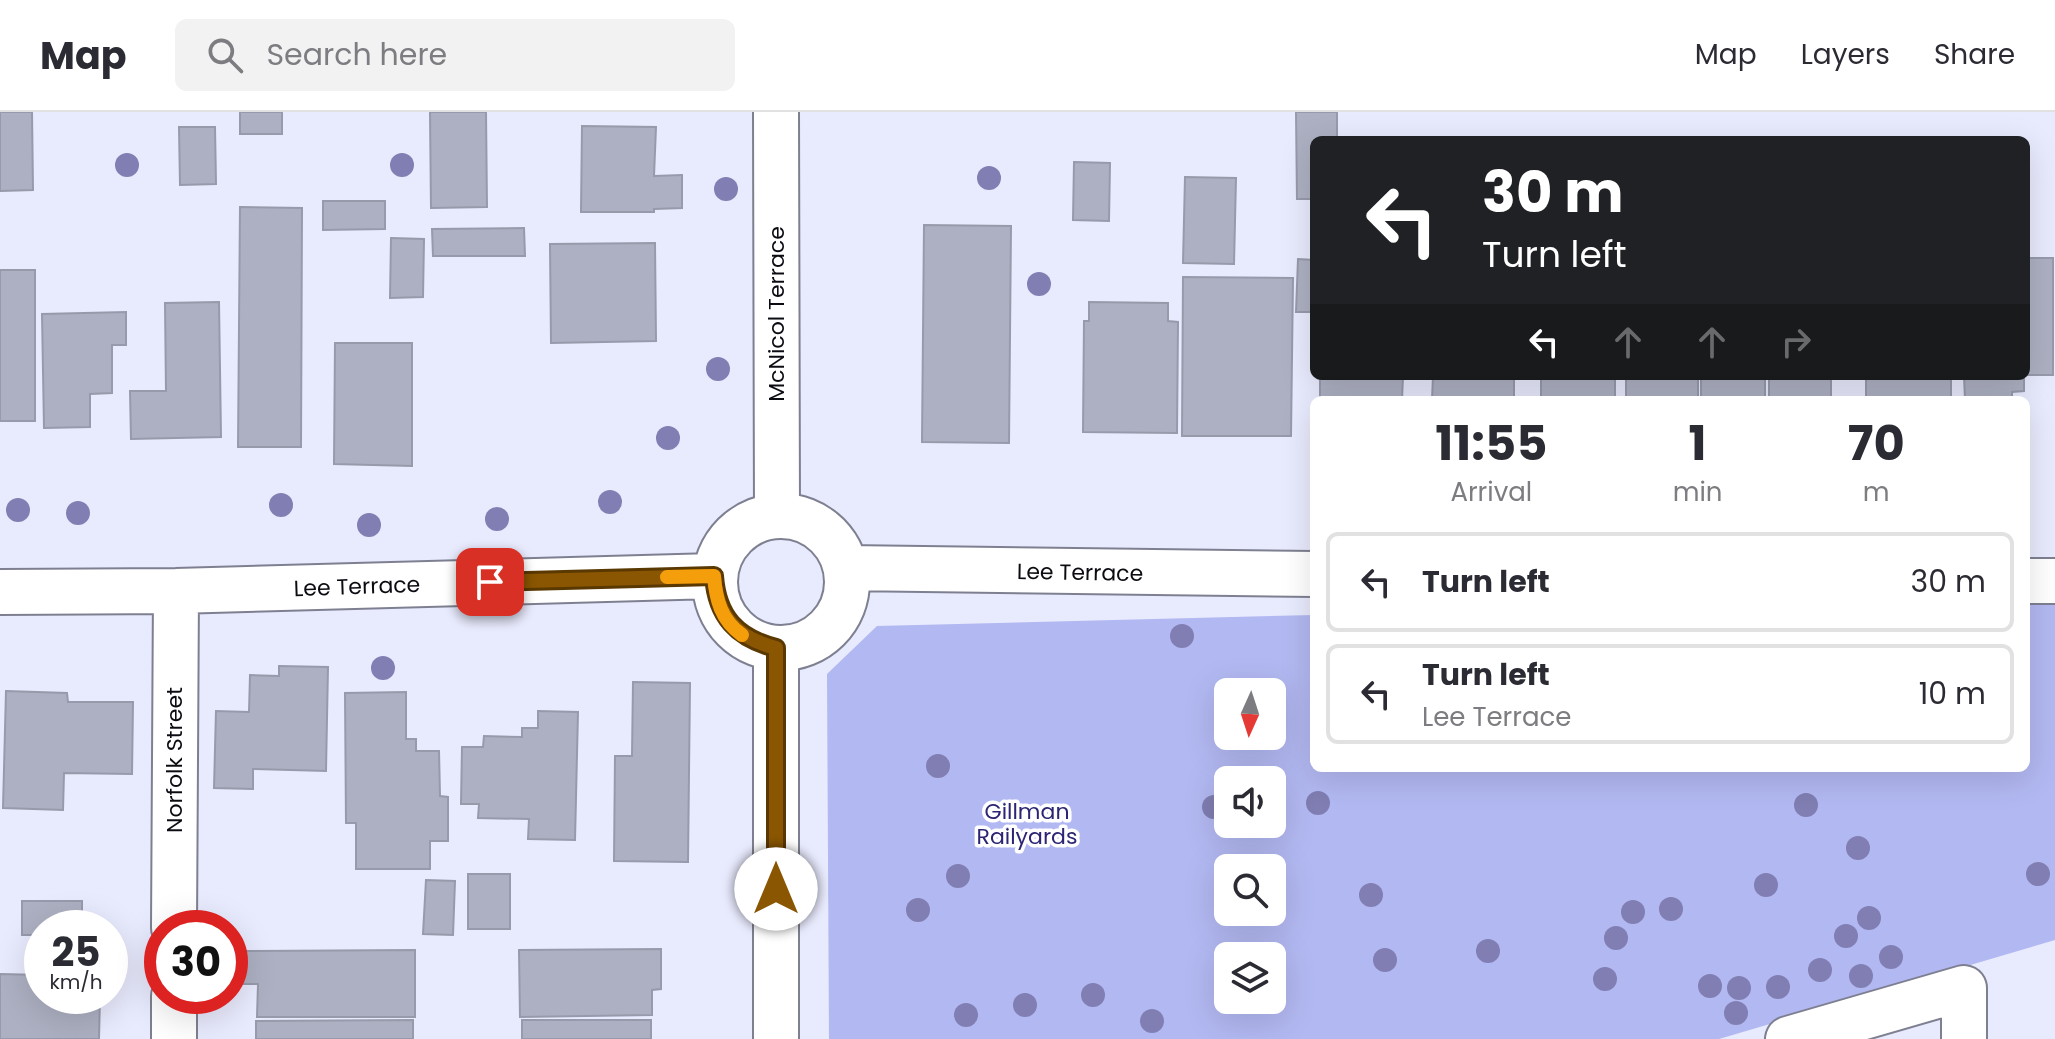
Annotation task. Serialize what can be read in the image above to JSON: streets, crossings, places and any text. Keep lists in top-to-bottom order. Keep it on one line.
{"streets":{"street":["McNicol Terrace","Lee Terrace","Norfolk Street"]},"crossings":[["McNicol Terrace","Lee Terrace"],["Lee Terrace","Norfolk Street"]],"parks":["Gillman Railyards"],"north":"bottom","page":{"header":"Map","search":"Search here","nav":["Map","Layers","Share"],"turn":["30 m","Turn left"],"eta":["11:55","Arrival","1","min","70","m"],"list":[{"name":"Turn left","value":"30 m"},{"name":"Turn left","note":"Lee Terrace","value":"10 m"}],"speed":"25 km/h","limit":"30"}}
